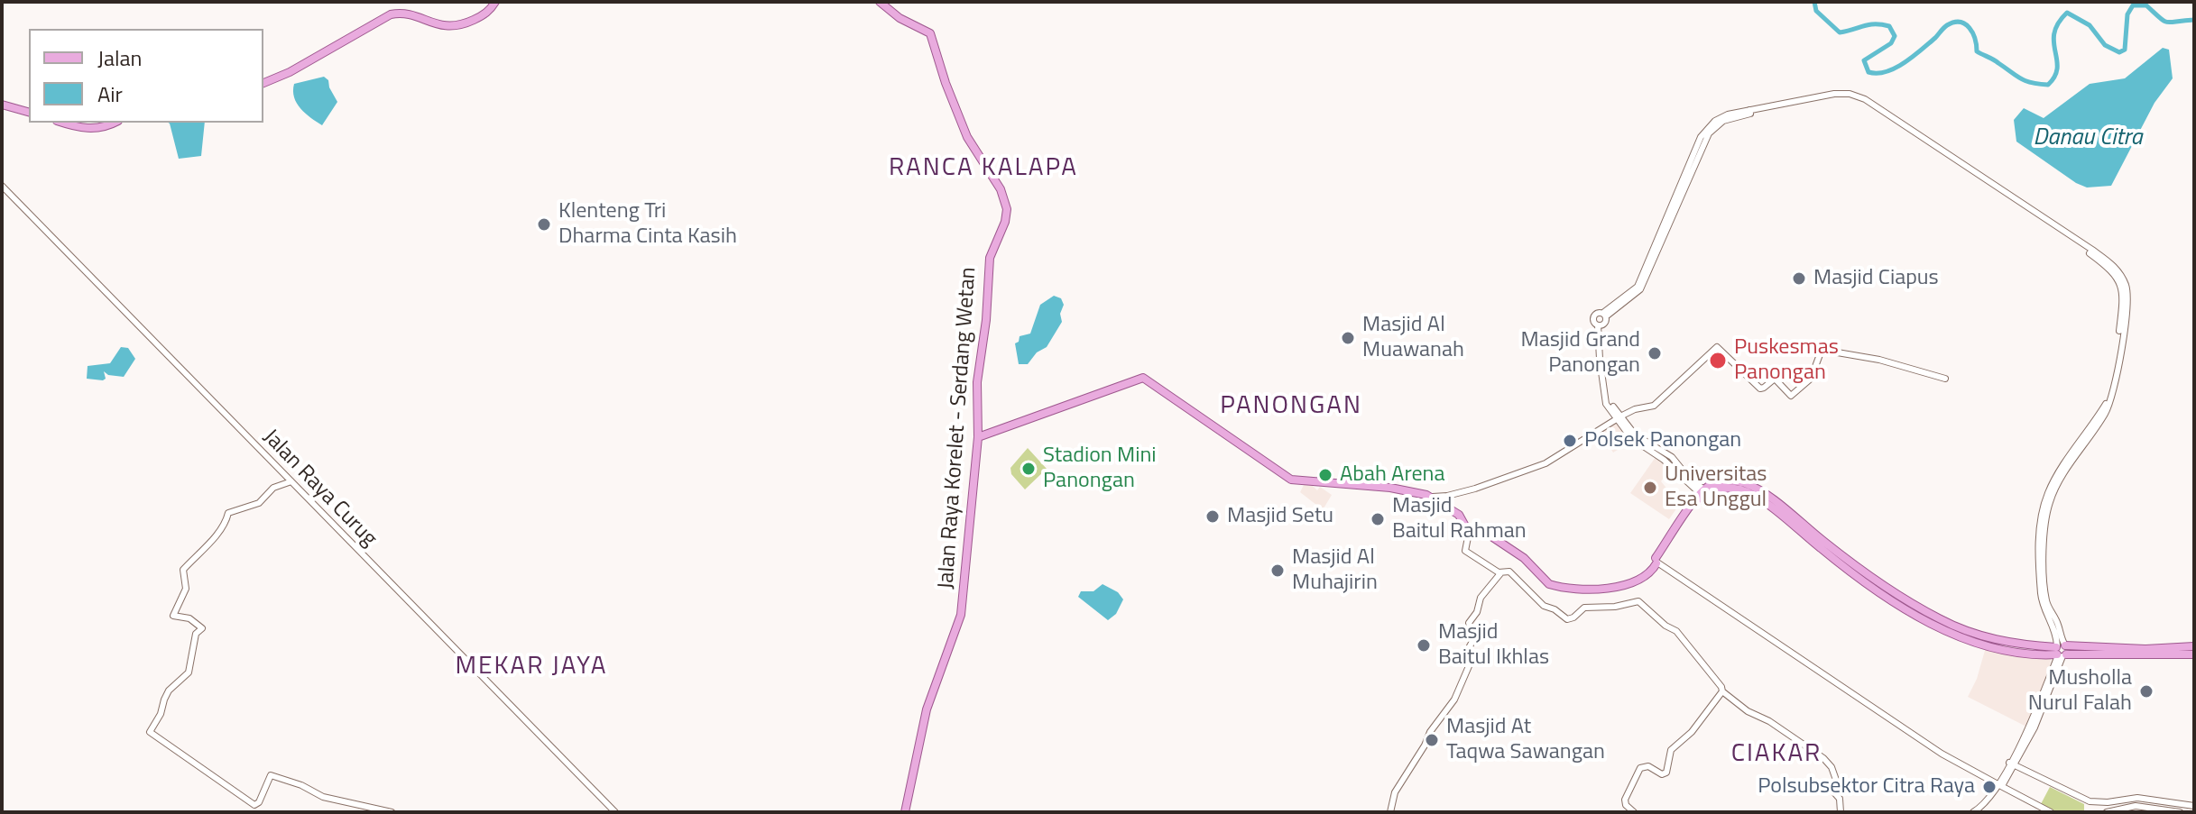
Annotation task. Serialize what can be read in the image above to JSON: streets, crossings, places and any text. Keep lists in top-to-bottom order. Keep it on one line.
{"streets":{"main road":["Jalan Raya Korelet - Serdang Wetan"],"street":["Jalan Raya Curug"]},"districts":["RANCA KALAPA","PANONGAN","MEKAR JAYA","CIAKAR"],"water":["Danau Citra"],"places":["Klenteng Tri Dharma Cinta Kasih","Masjid Ciapus","Masjid Al Muawanah","Masjid Grand Panongan","Puskesmas Panongan","Polsek Panongan","Stadion Mini Panongan","Abah Arena","Universitas Esa Unggul","Masjid Setu","Masjid Baitul Rahman","Masjid Al Muhajirin","Masjid Baitul Ikhlas","Musholla Nurul Falah","Masjid At Taqwa Sawangan","Polsubsektor Citra Raya"],"legend":["Jalan","Air"]}
